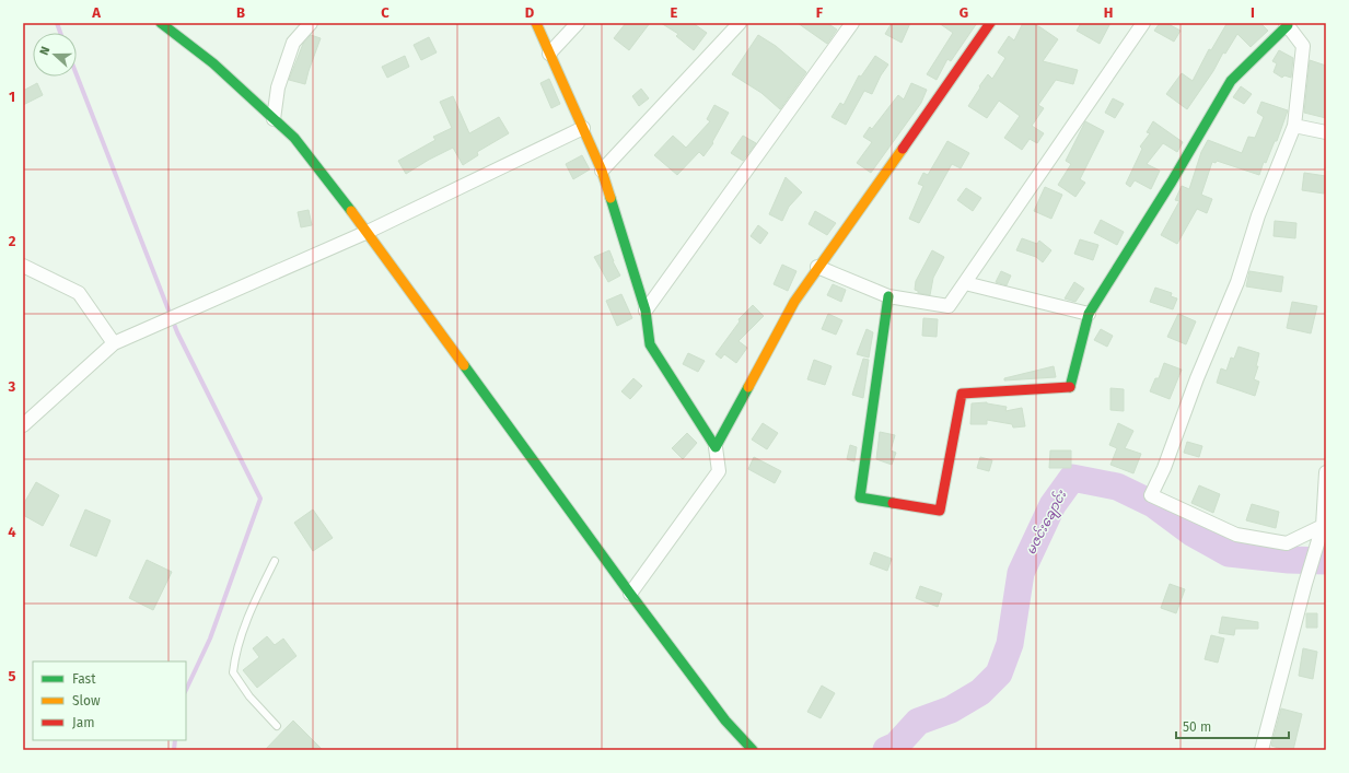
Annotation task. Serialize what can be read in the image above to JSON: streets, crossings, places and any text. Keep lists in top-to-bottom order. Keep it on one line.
{"water":["မဇင်းချောင်း"],"legend":["Fast","Slow","Jam"],"scale_bar":"50 m","north":"left","grid":{"columns":["A","B","C","D","E","F","G","H","I"],"rows":["1","2","3","4","5"]}}
